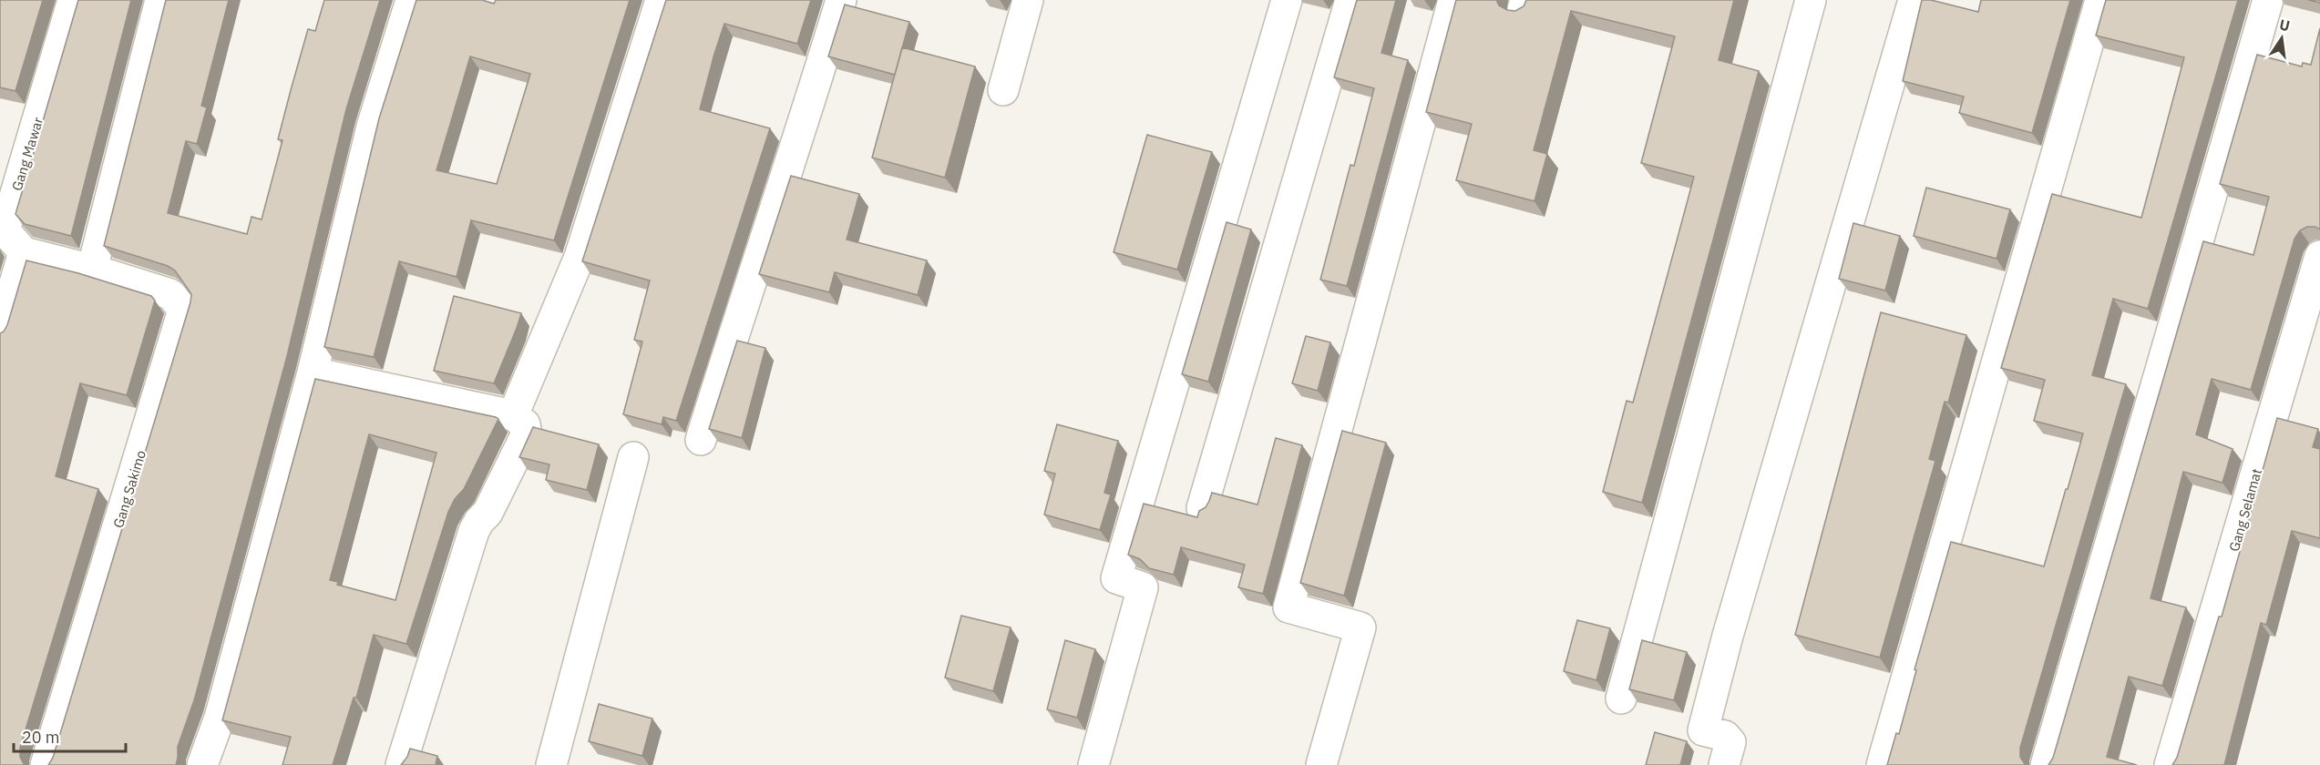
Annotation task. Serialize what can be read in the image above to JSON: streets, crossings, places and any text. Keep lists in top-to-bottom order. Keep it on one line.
{"streets":{"street":["Gang Mawar","Gang Sakimo","Gang Selamat"]},"scale_bar":"20 m","north":"top"}
